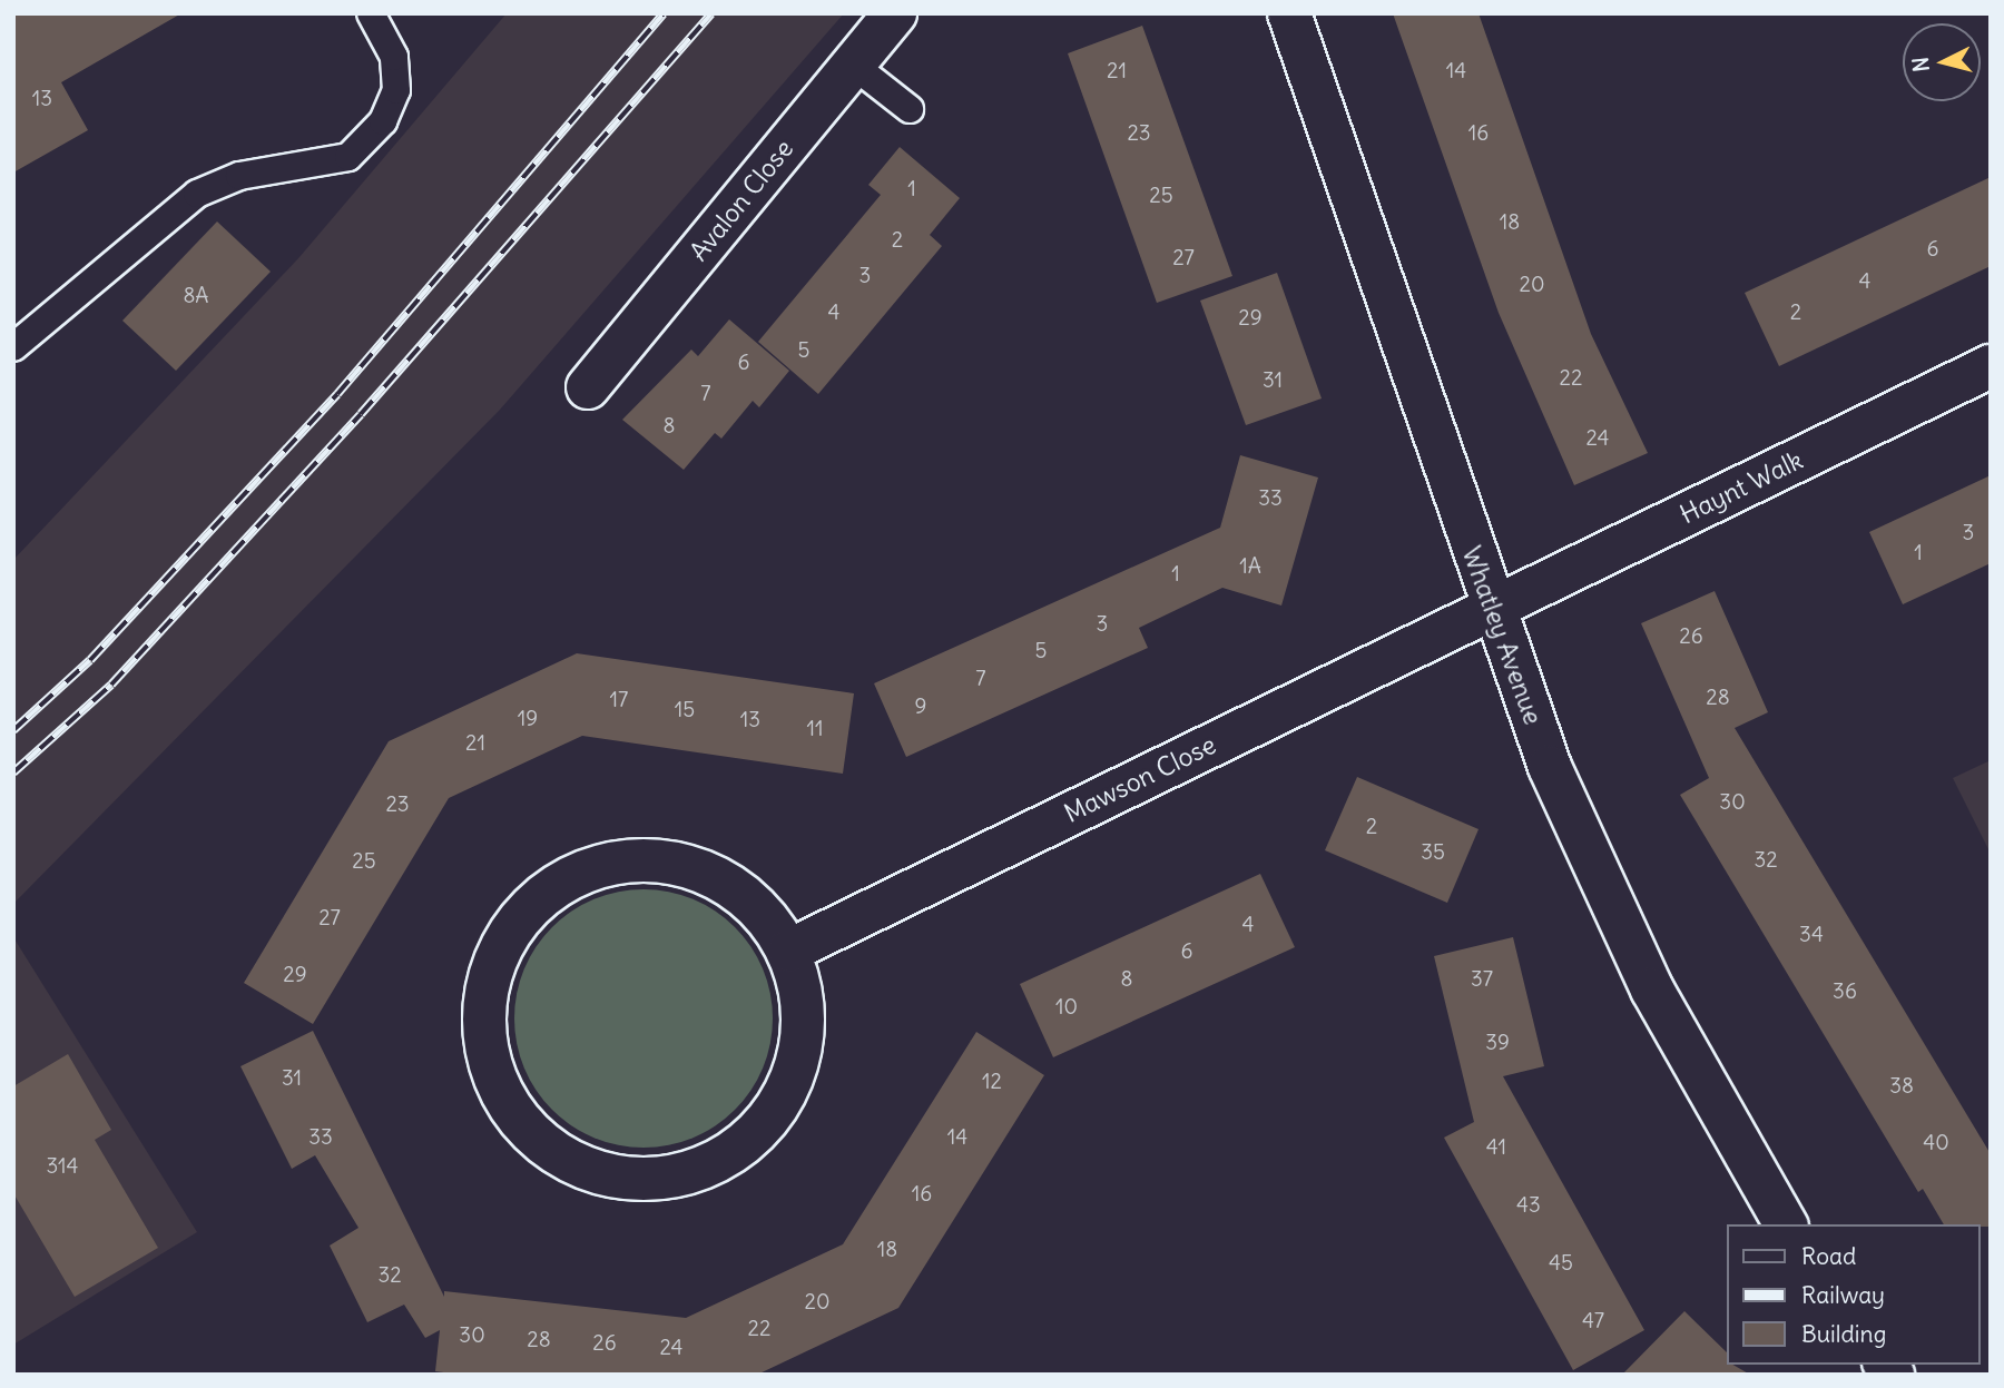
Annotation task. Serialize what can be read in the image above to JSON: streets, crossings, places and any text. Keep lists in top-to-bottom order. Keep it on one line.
{"streets":{"street":["Avalon Close","Haynt Walk","Whatley Avenue","Mawson Close"]},"crossings":[["Haynt Walk","Whatley Avenue"],["Haynt Walk","Mawson Close"],["Whatley Avenue","Mawson Close"]],"house_numbers":["21","14","13","23","16","1","25","18","2","6","27","3","4","20","8A","4","2","29","5","6","22","31","7","8","24","33","3","1","1A","1","3","26","5","7","28","17","9","15","19","13","11","21","30","23","2","35","32","25","27","4","34","6","29","8","37","36","10","39","31","12","38","33","14","40","41","314","16","43","18","45","32","20","47","22","30","28","26","24"],"legend":["Road","Railway","Building"],"north":"left"}
